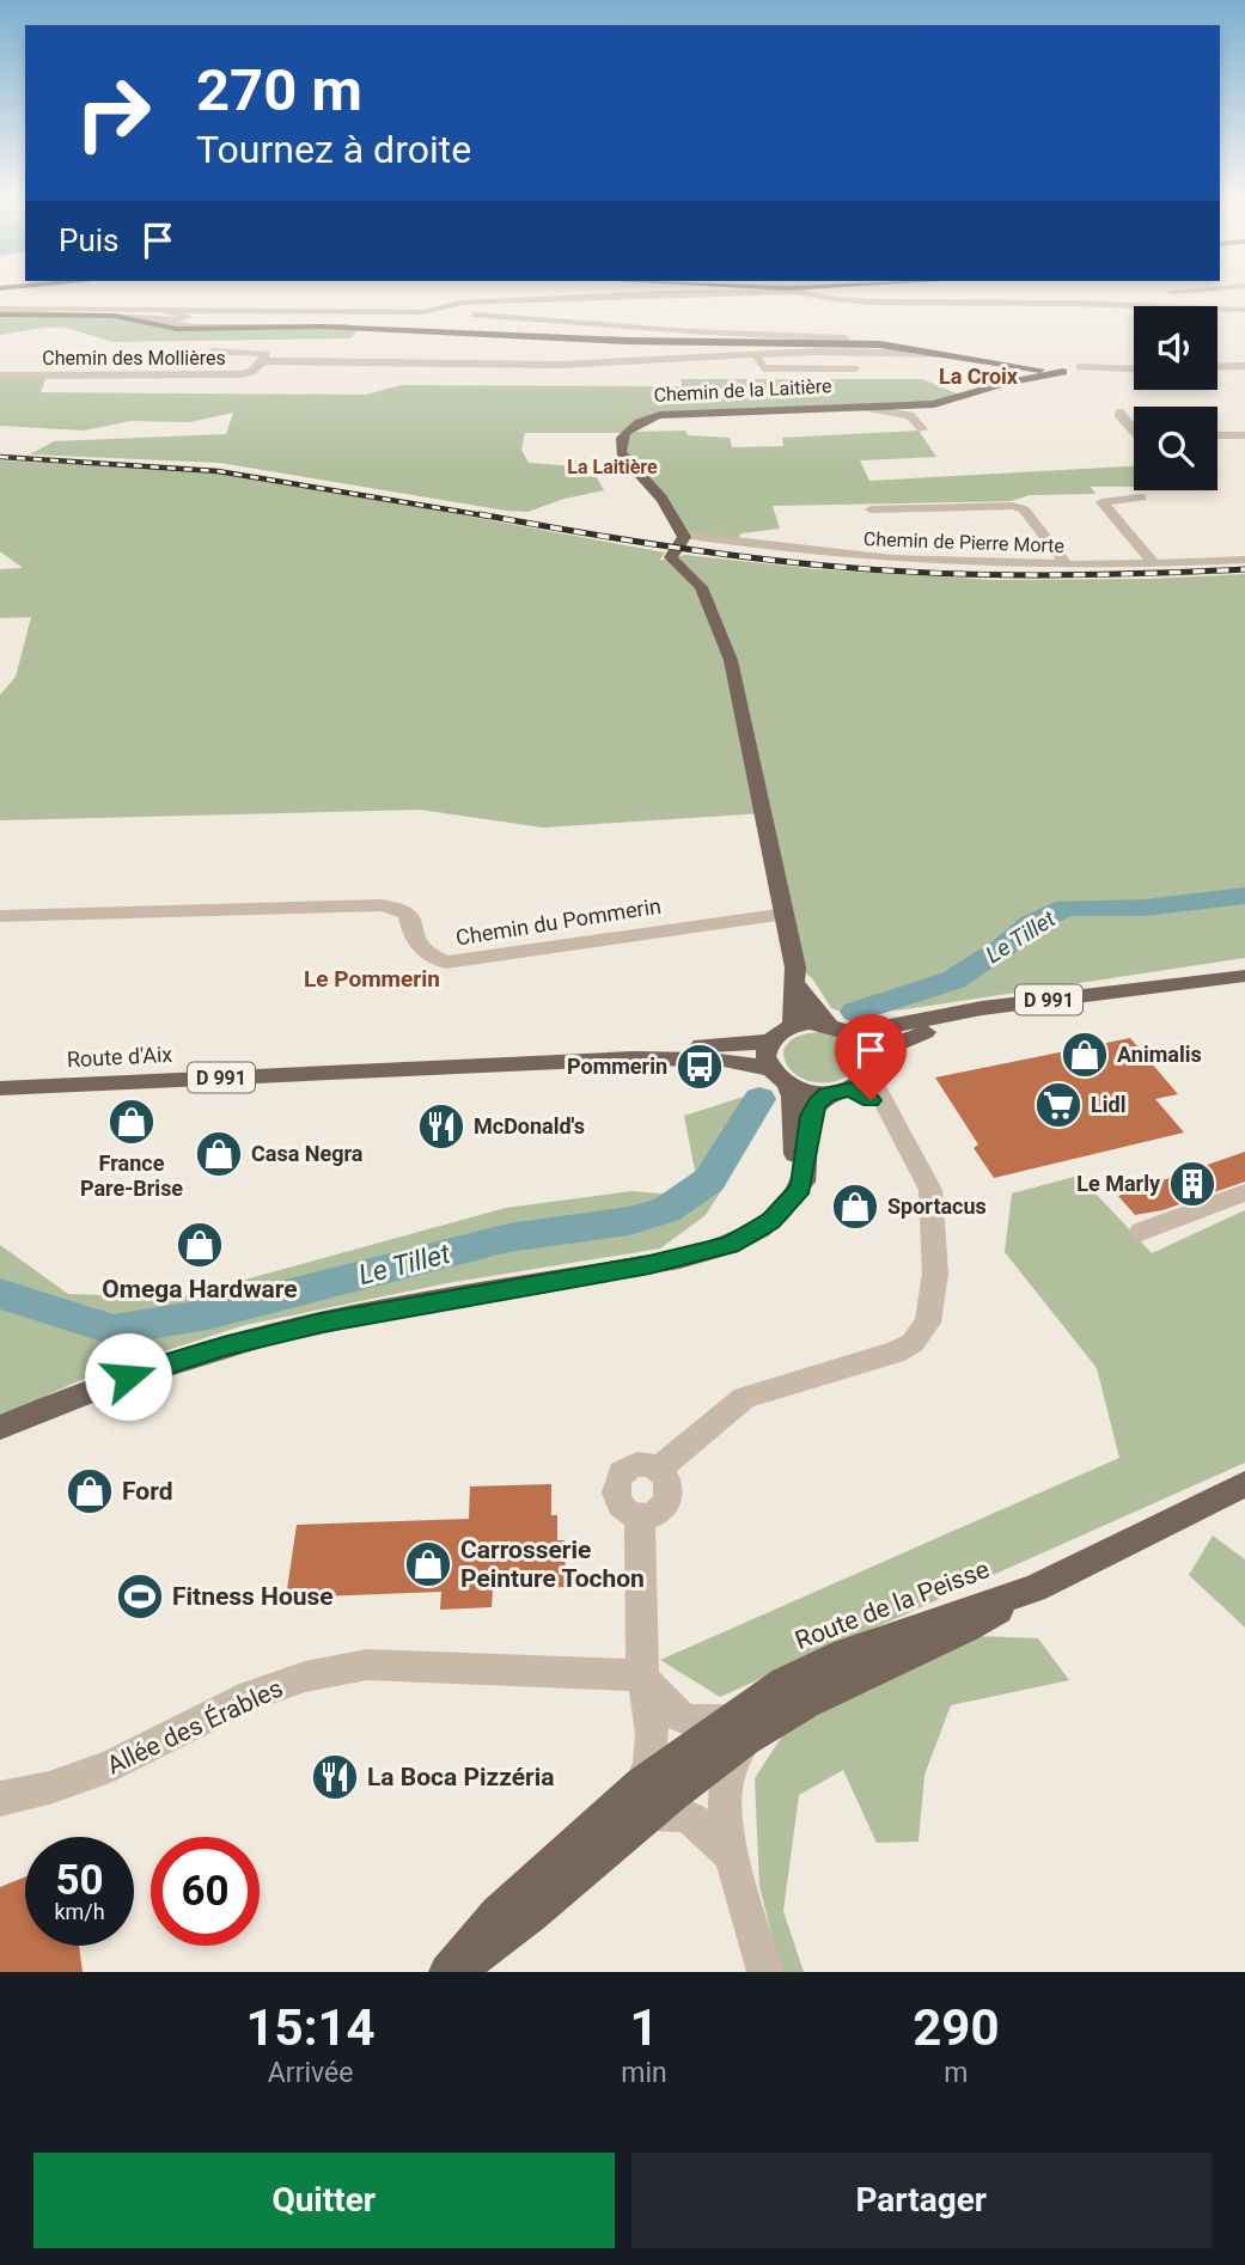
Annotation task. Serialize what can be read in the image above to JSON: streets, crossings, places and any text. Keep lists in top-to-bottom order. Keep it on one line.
{"streets":{"main road":["Chemin de la Laitière","D 991","Route d'Aix"],"street":["Chemin des Mollières","Chemin de Pierre Morte","Chemin du Pommerin","Allée des Érables"]},"crossings":[["Chemin de la Laitière","Chemin de Pierre Morte"],["D 991","Route d'Aix"]],"districts":["La Croix","La Laitière","Le Pommerin"],"water":["Le Tillet"],"places":{"shop":["Animalis","France Pare-Brise","Casa Negra","Sportacus","Omega Hardware","Ford","Carrosserie Peinture Tochon"],"bus stop":["Pommerin"],"supermarket":["Lidl"],"restaurant":["McDonald's","La Boca Pizzéria"],"building":["Le Marly"],"sports":["Fitness House"]},"page":{"turn":["270 m","Tournez à droite"],"then":"Puis","speed":"50 km/h","limit":"60","eta":["15:14","Arrivée","1","min","290","m"],"buttons":["Quitter","Partager"]}}
